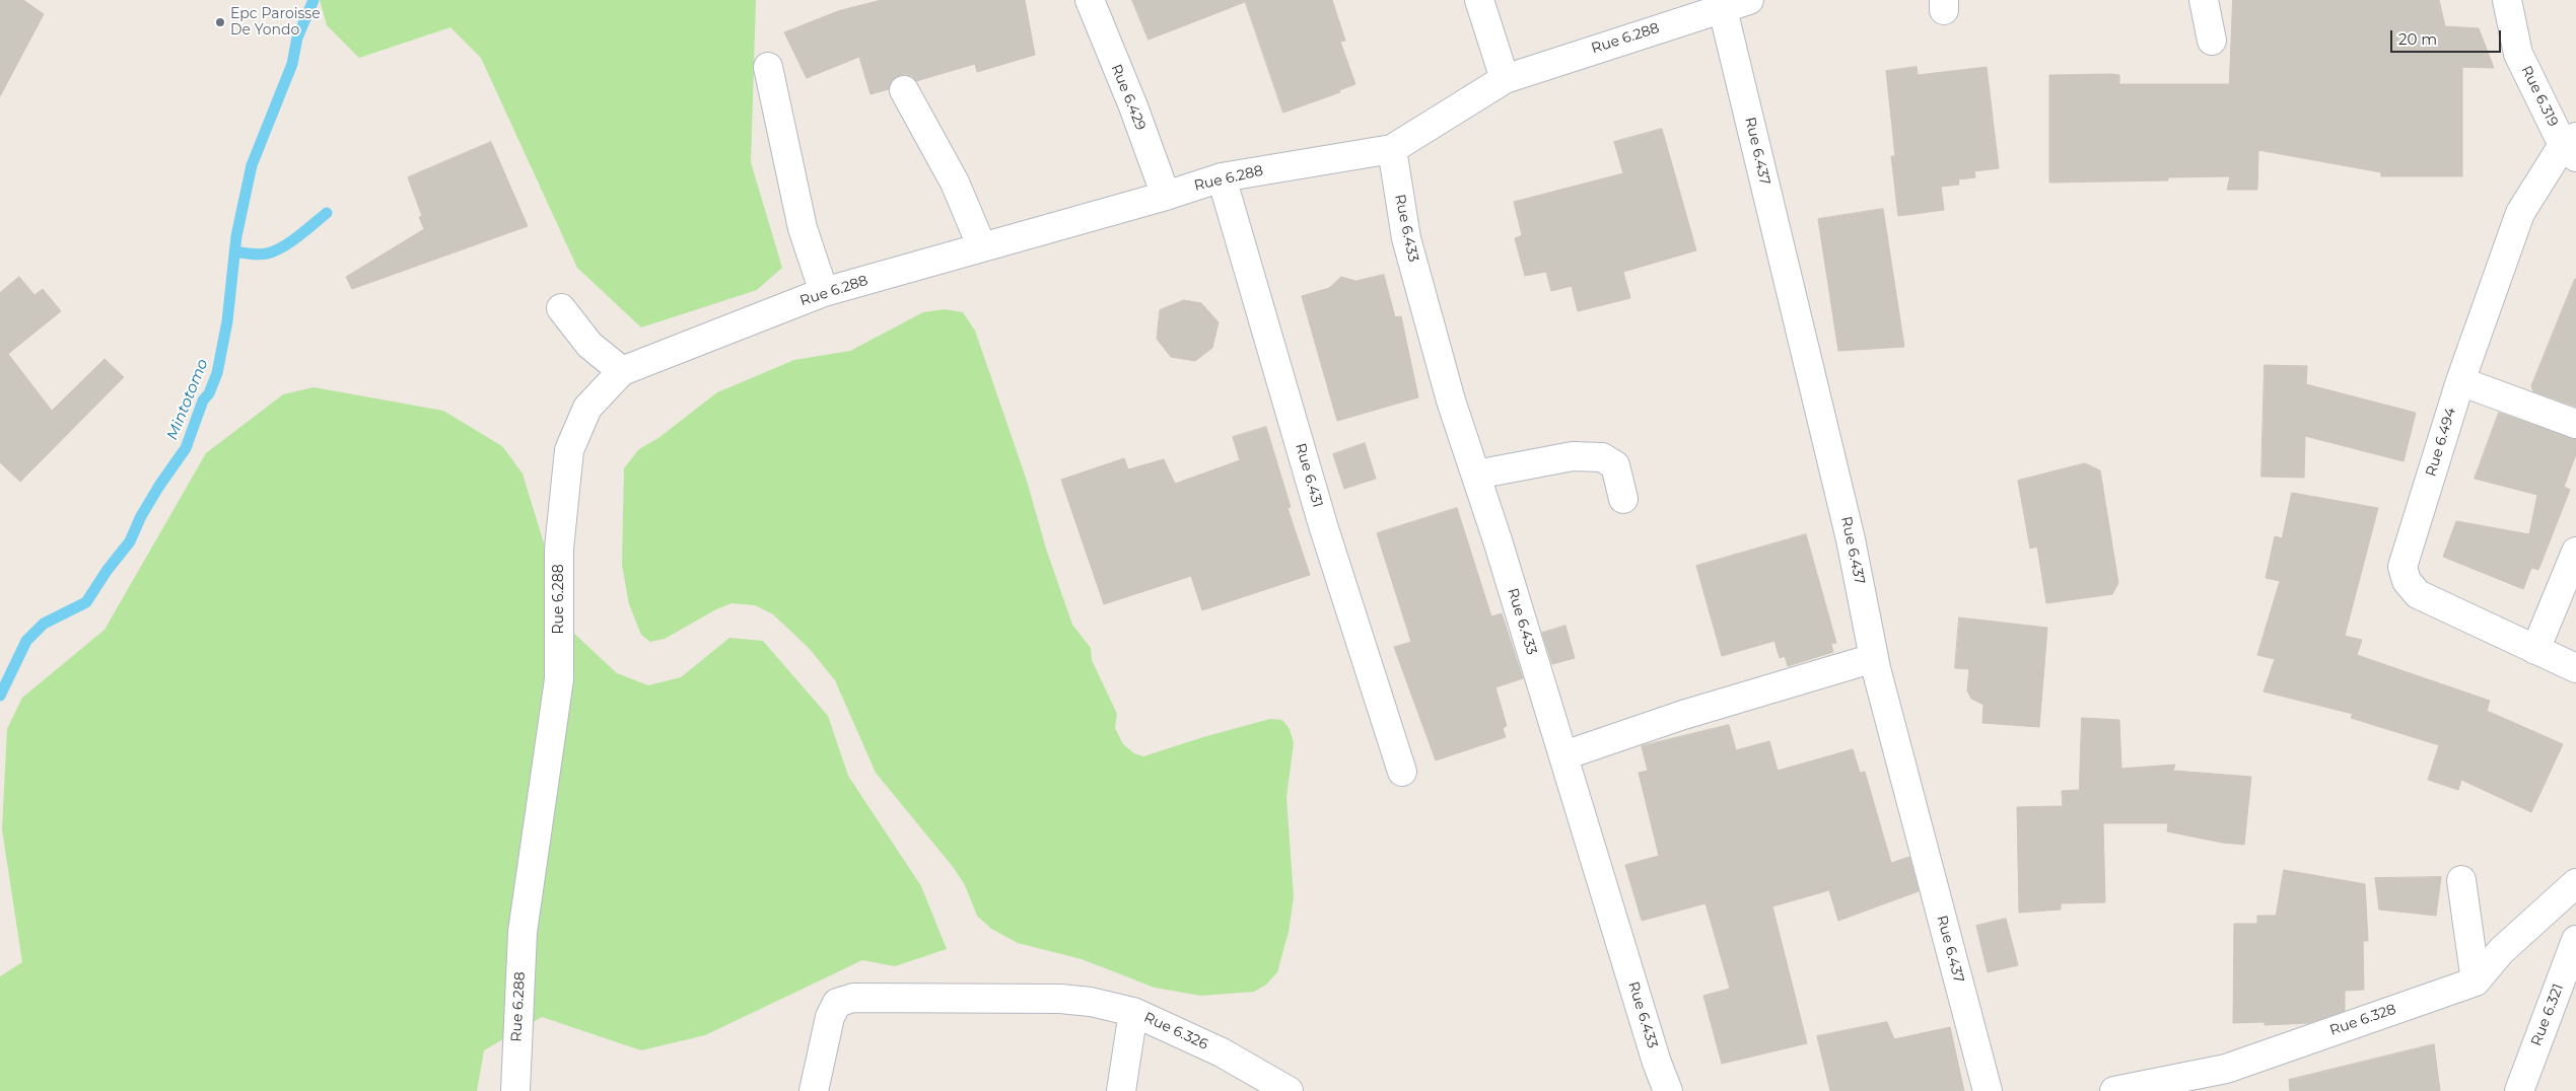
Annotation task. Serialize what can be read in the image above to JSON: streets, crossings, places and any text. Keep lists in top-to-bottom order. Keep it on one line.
{"streets":{"street":["Rue 6.288","Rue 6.319","Rue 6.429","Rue 6.437","Rue 6.433","Rue 6.494","Rue 6.431","Rue 6.321","Rue 6.328","Rue 6.326"]},"crossings":[["Rue 6.288","Rue 6.429"],["Rue 6.288","Rue 6.437"],["Rue 6.288","Rue 6.433"],["Rue 6.288","Rue 6.431"],["Rue 6.319","Rue 6.494"]],"water":["Mintotomo"],"places":["Epc Paroisse De Yondo"],"scale_bar":"20 m"}
